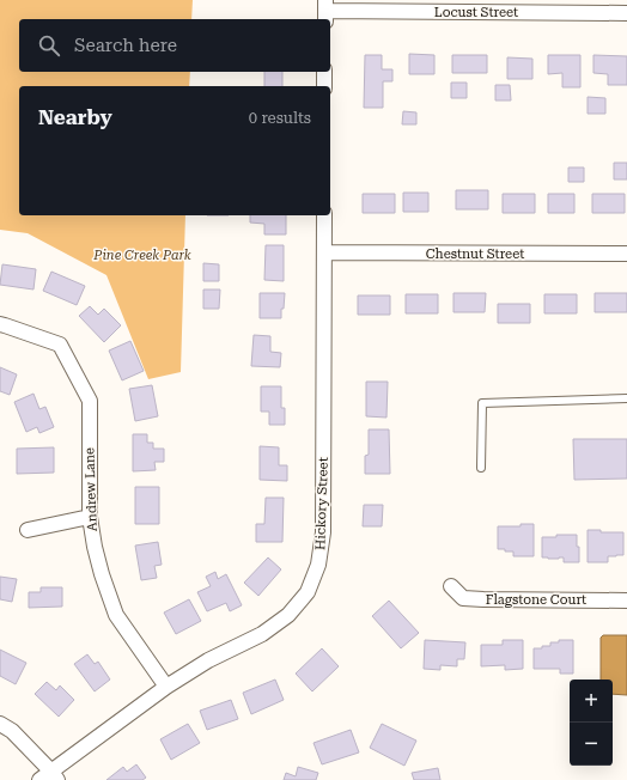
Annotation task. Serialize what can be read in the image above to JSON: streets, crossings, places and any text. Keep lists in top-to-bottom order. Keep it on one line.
{"streets":{"street":["Locust Street","Chestnut Street","Andrew Lane","Hickory Street","Flagstone Court"]},"crossings":[["Chestnut Street","Hickory Street"],["Andrew Lane","Hickory Street"]],"parks":["Pine Creek Park"],"page":{"search":"Search here","heading":["Nearby","0 results"],"map_buttons":["+","−"]}}
